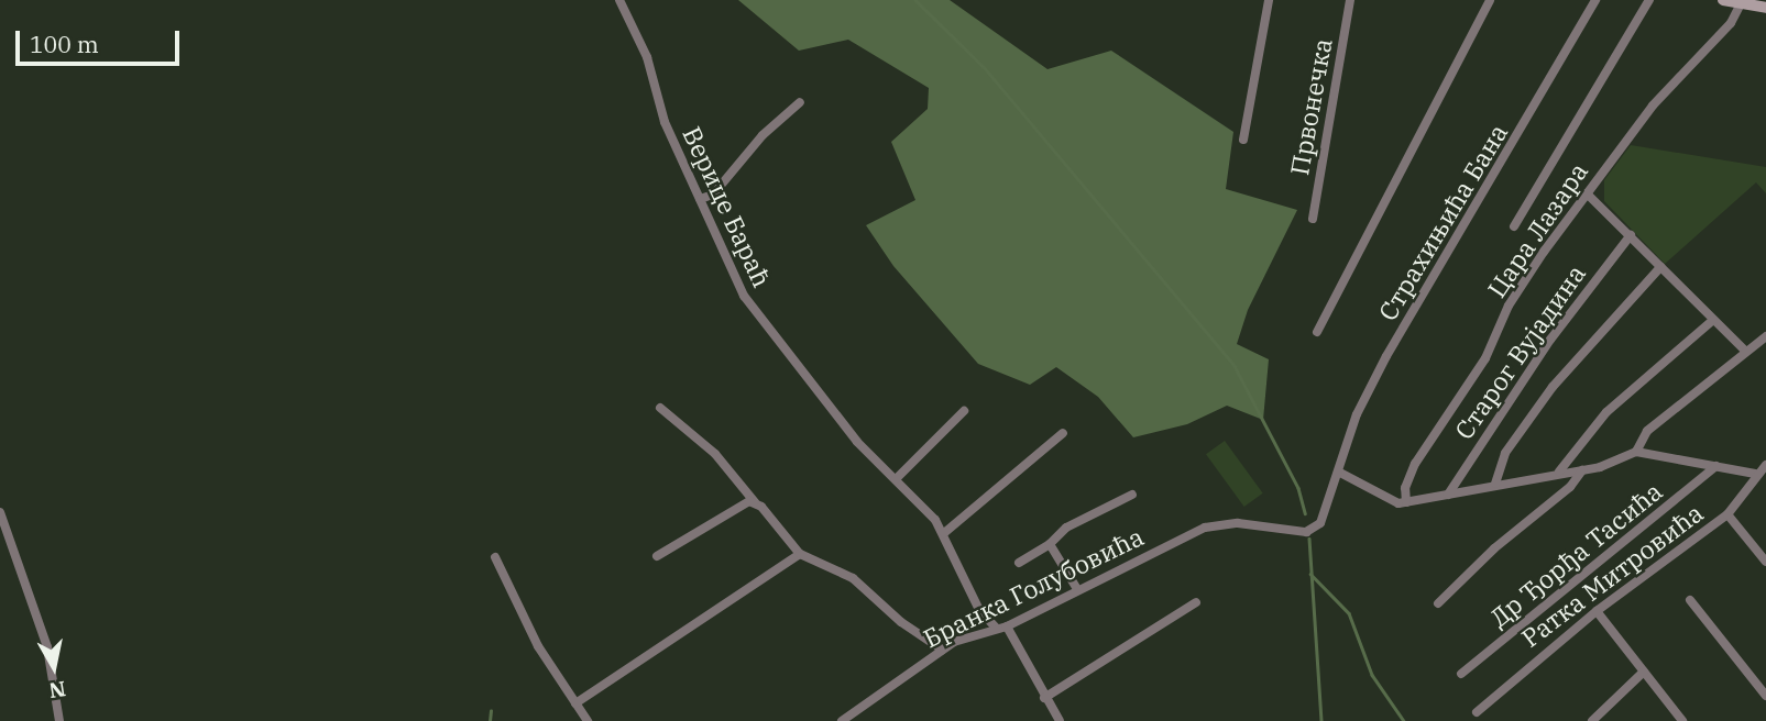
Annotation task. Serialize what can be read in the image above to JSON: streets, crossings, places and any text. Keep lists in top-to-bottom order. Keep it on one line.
{"streets":{"street":["Првонечка","Верице Бараћ","Страхињића Бана","Цара Лазара","Старог Вујадина","Др Ђорђа Тасића","Ратка Митровића","Бранка Голубовића"]},"crossings":[["Верице Бараћ","Бранка Голубовића"],["Страхињића Бана","Бранка Голубовића"]],"scale_bar":"100 m","north":"bottom"}
